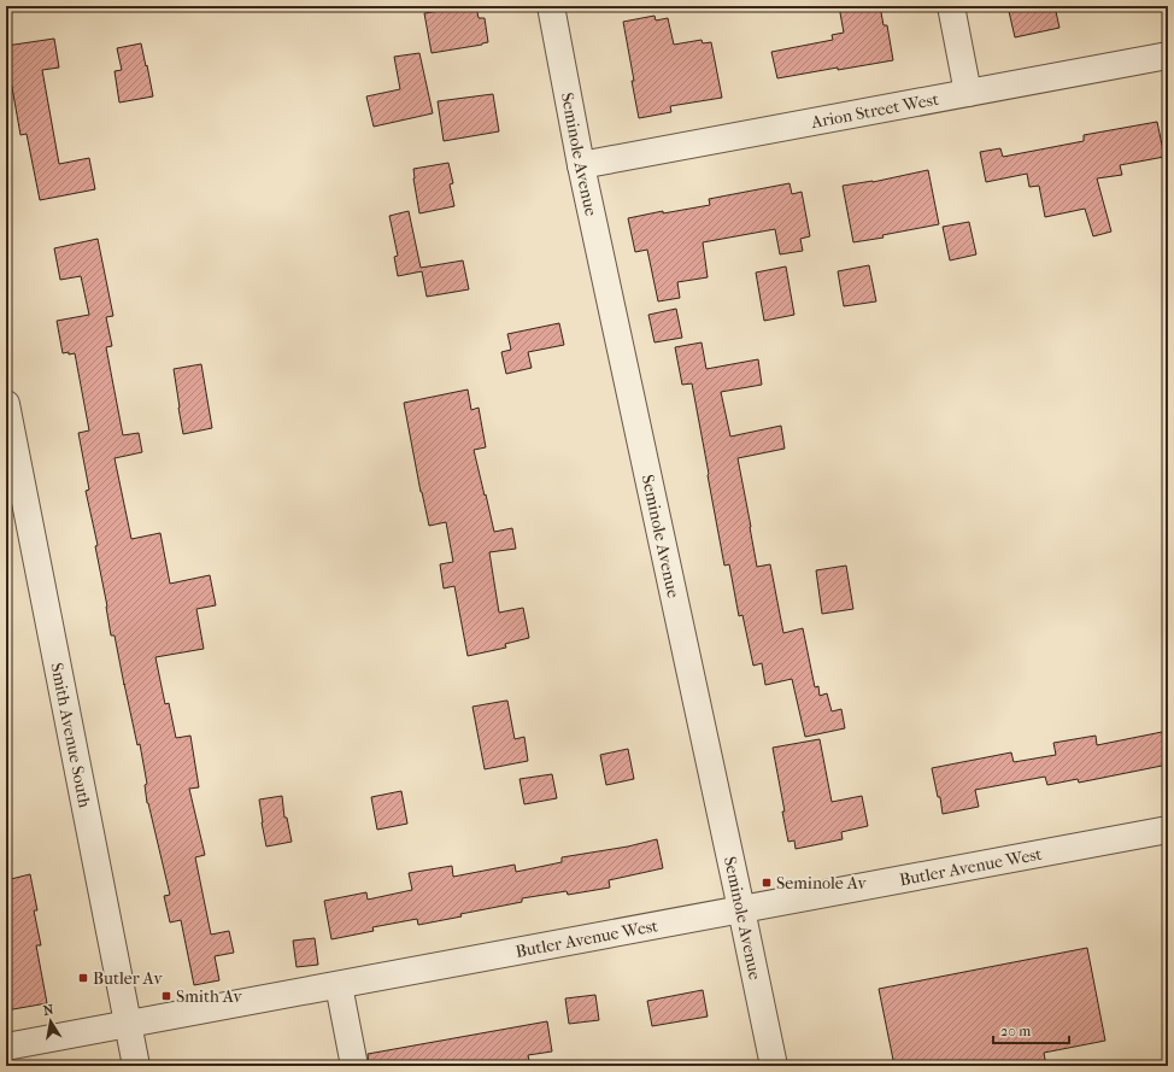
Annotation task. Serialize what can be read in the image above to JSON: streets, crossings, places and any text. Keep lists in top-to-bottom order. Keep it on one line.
{"streets":{"street":["Arion Street West","Seminole Avenue","Smith Avenue South","Butler Avenue West"]},"crossings":[["Arion Street West","Seminole Avenue"],["Seminole Avenue","Butler Avenue West"],["Smith Avenue South","Butler Avenue West"]],"places":{"transit":["Seminole Av","Butler Av","Smith Av"]},"scale_bar":"20 m","north":"top"}
